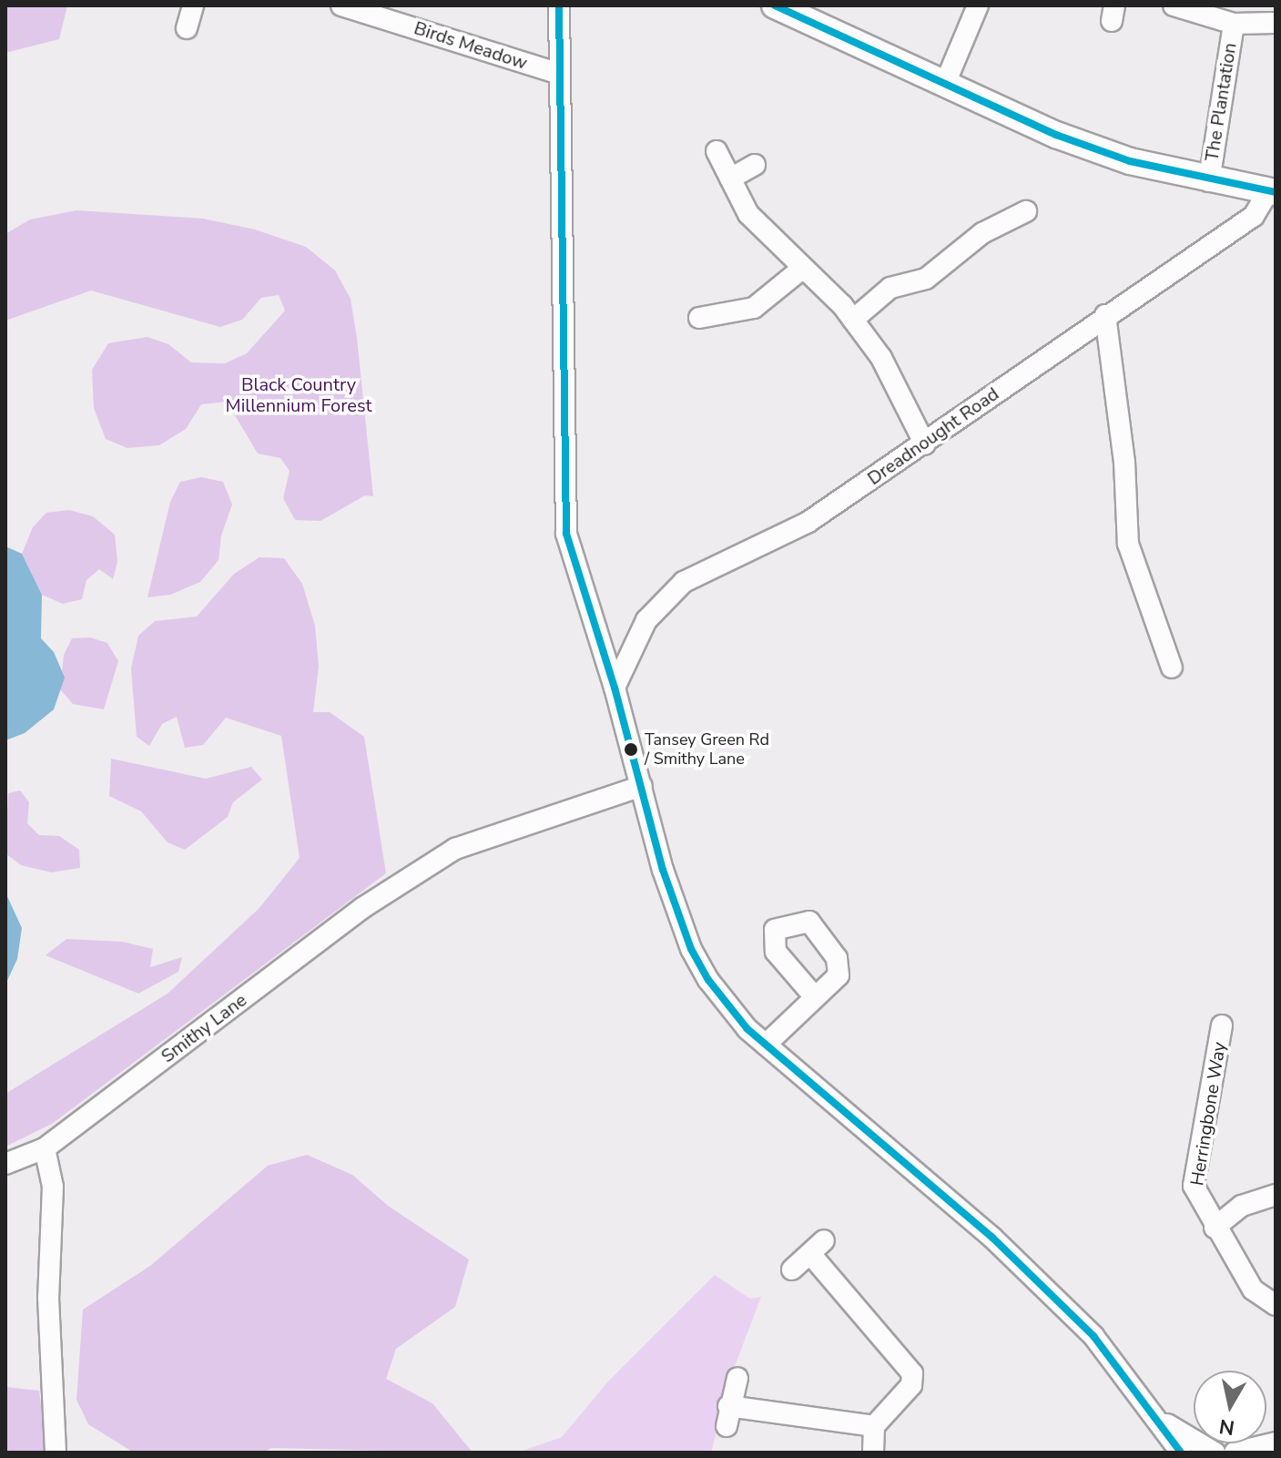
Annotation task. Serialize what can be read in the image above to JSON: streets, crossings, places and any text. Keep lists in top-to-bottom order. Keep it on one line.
{"streets":{"street":["Birds Meadow","The Plantation","Dreadnought Road","Smithy Lane","Herringbone Way"]},"parks":["Black Country Millennium Forest"],"places":["Tansey Green Rd / Smithy Lane"],"north":"bottom"}
